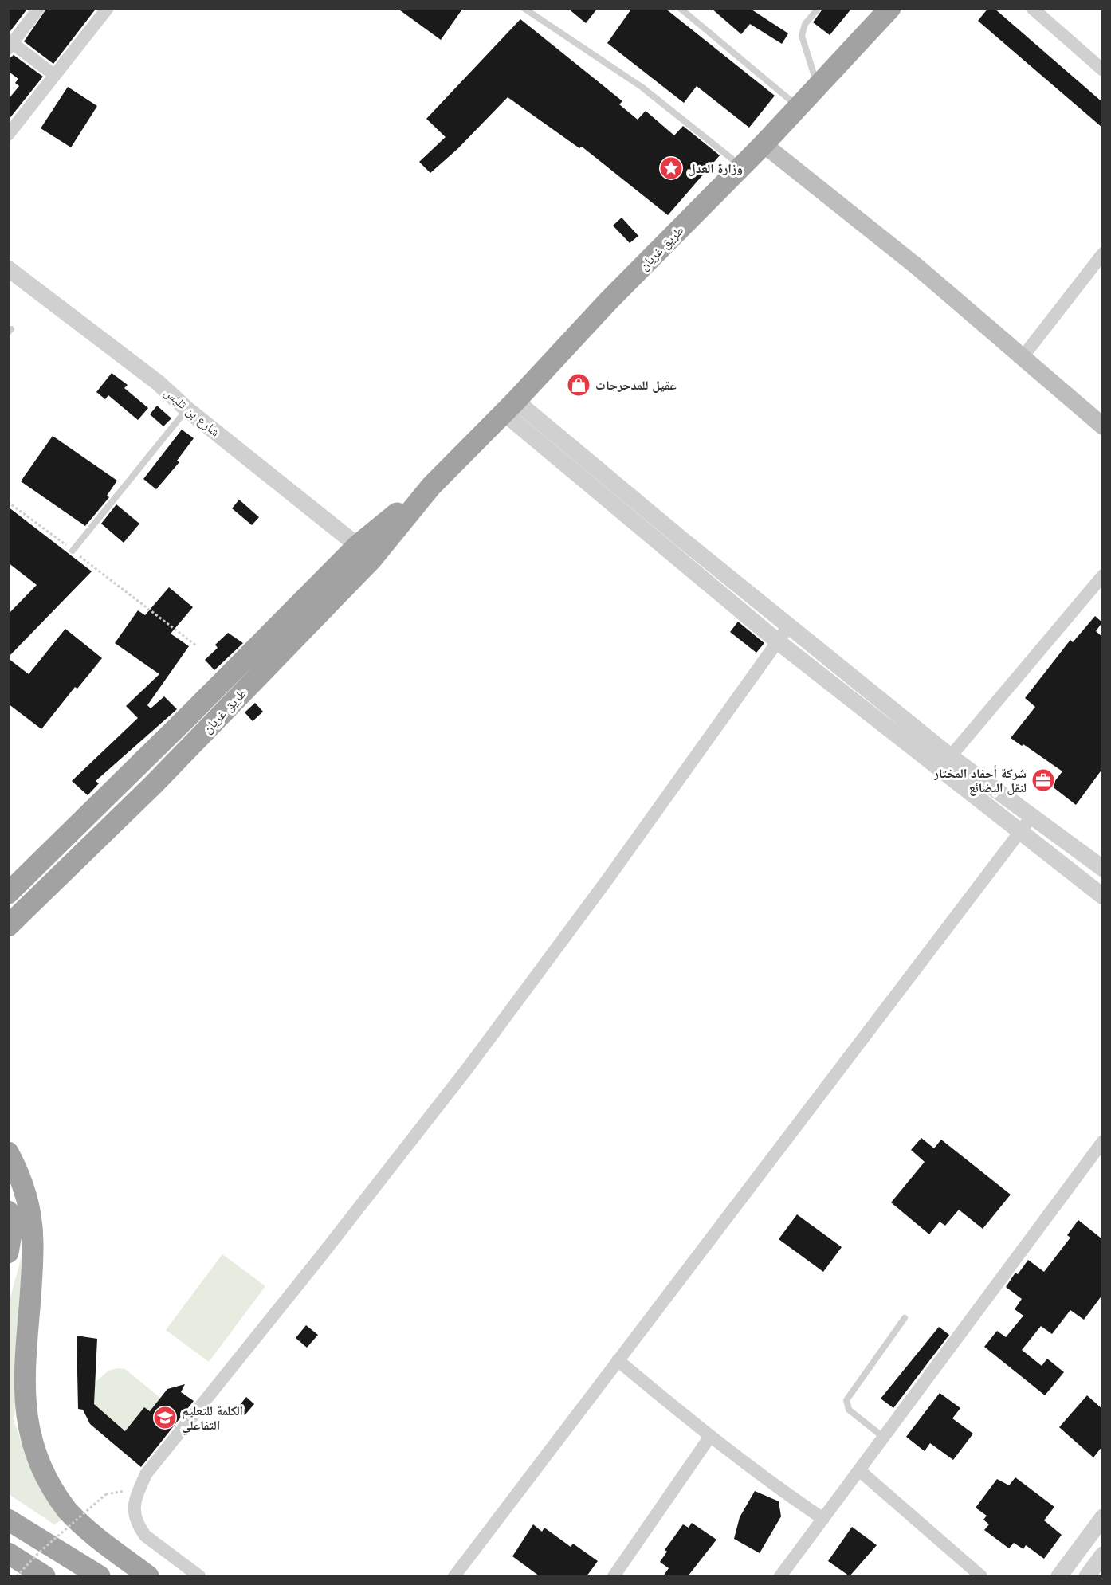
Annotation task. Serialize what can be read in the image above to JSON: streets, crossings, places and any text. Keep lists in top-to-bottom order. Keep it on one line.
{"streets":{"highway":["طريق غريان"],"street":["شارع بن تليس"]},"crossings":[["طريق غريان","شارع بن تليس"]],"places":{"place":["وزارة العدل"],"shop":["عقيل للمدحرجات"],"office":["شركة أحفاد المختار لنقل البضائع"],"school or university":["الكلمة للتعليم التفاعلي"]}}
